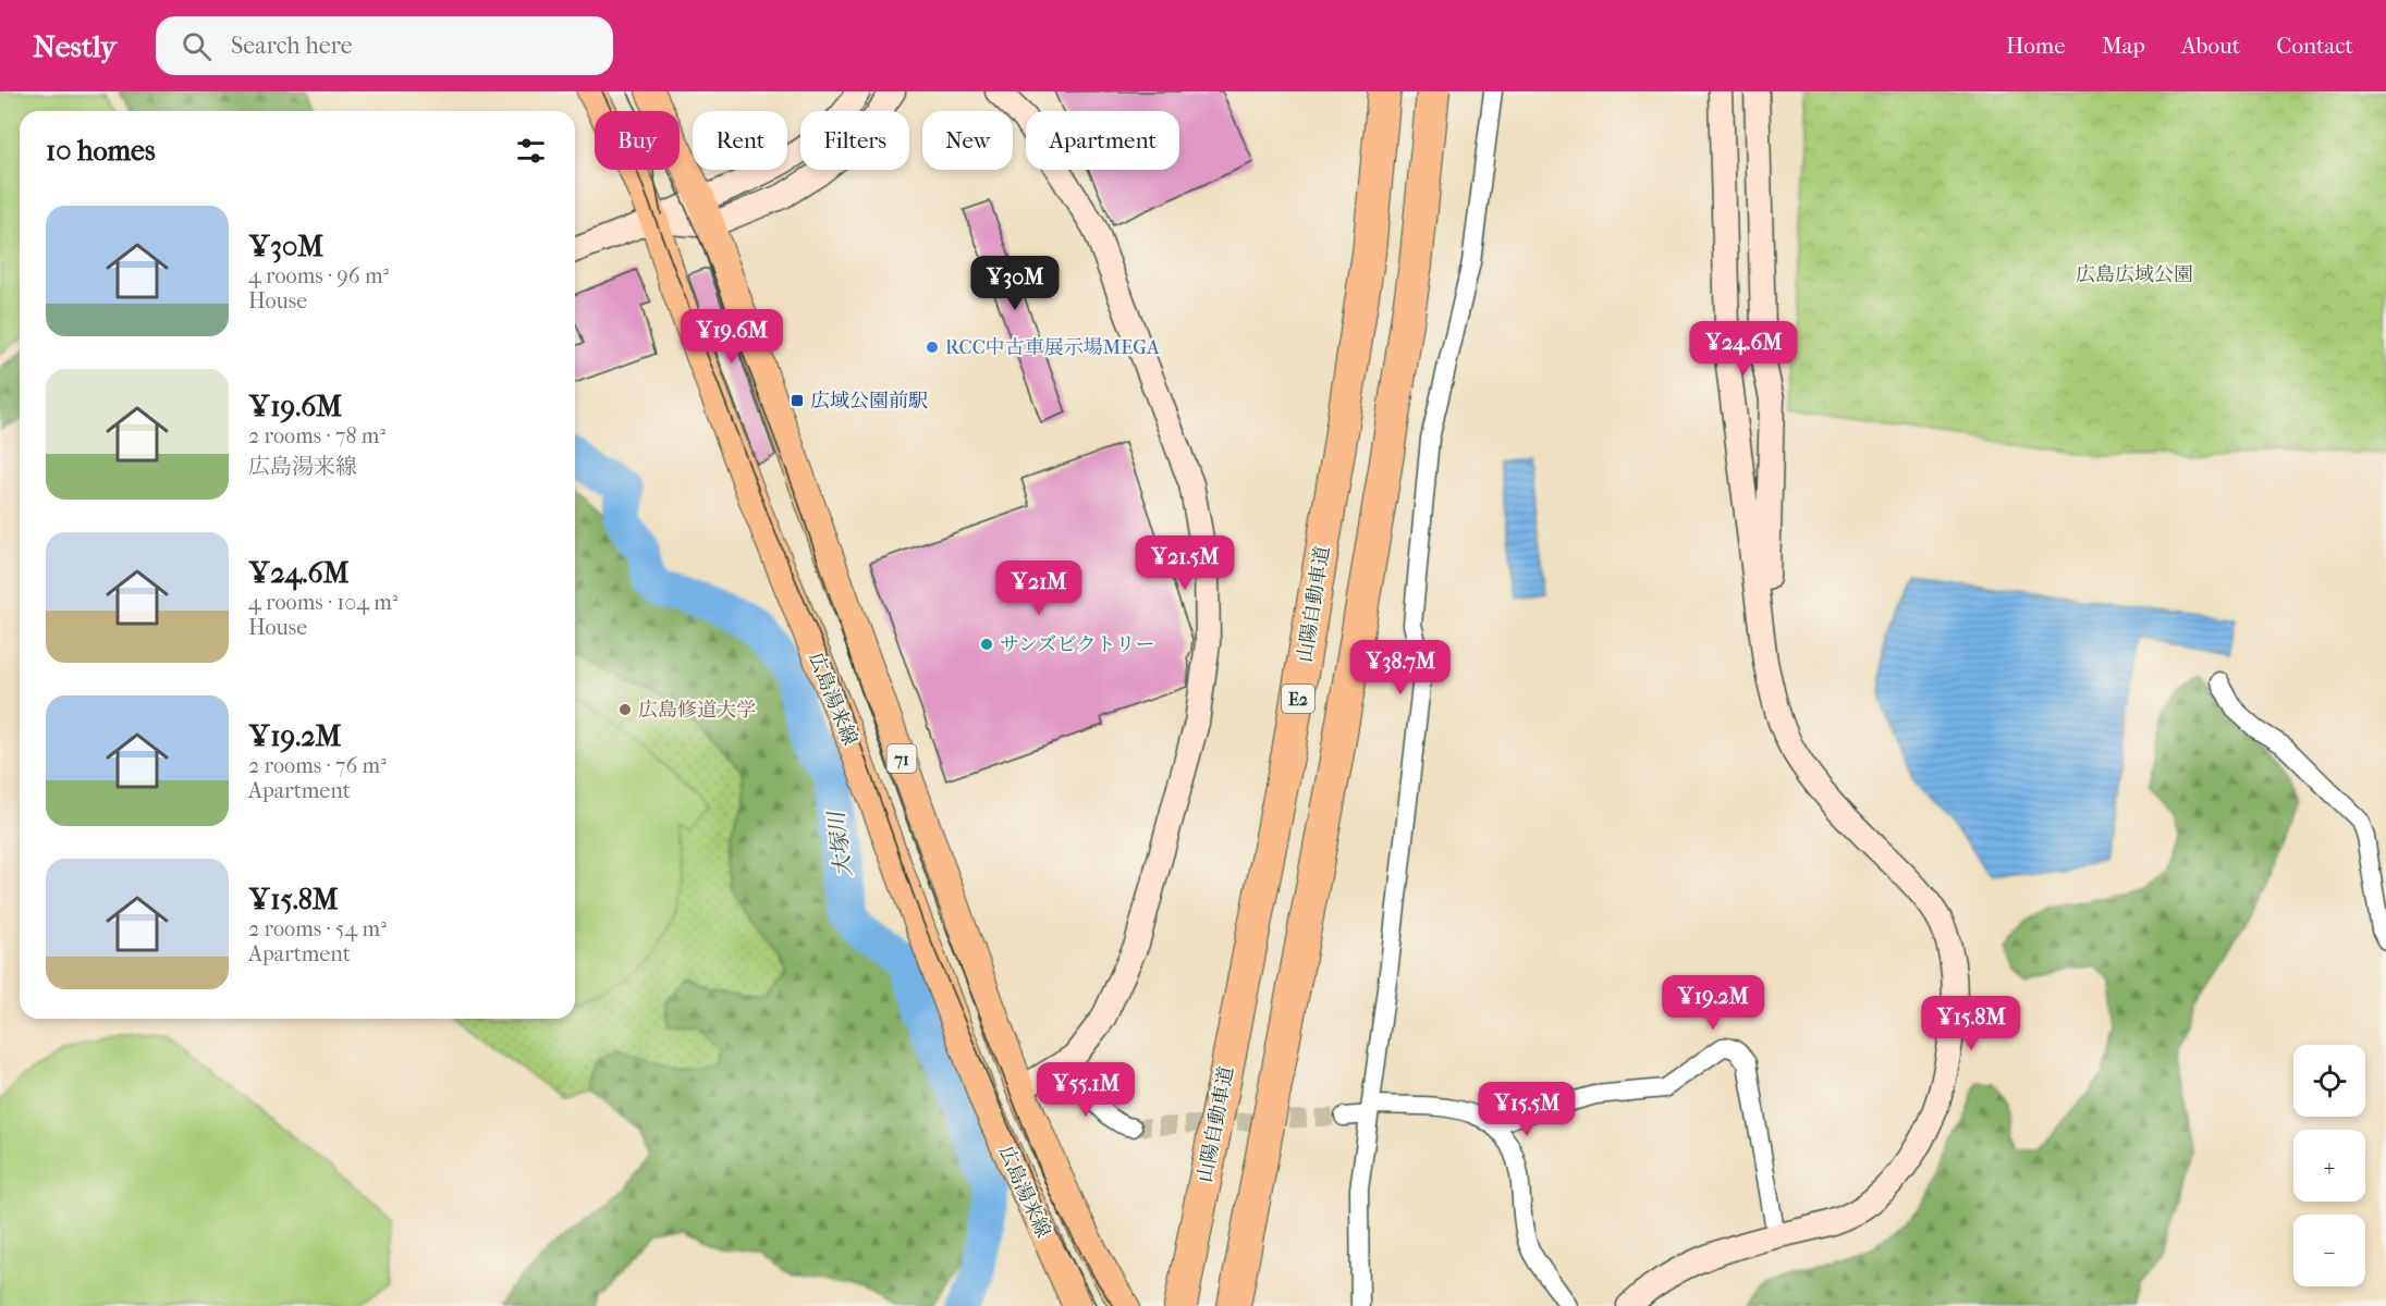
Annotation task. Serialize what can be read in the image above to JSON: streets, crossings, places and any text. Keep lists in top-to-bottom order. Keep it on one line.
{"streets":{"highway":["山陽自動車道","E2"],"main road":["広島湯来線","71"]},"water":["大塚川"],"parks":["広島広域公園"],"places":{"other":["RCC中古車展示場MEGA","サンズビクトリー","広島修道大学"],"transit":["広域公園前駅"]},"page":{"header":"Nestly","search":"Search here","nav":["Home","Map","About","Contact"],"chip":["Buy","Rent","Filters","New","Apartment"],"heading":"10 homes","list":[{"name":"¥30M","note":"4 rooms · 96 m² · House"},{"name":"¥19.6M","note":"2 rooms · 78 m² · 広島湯来線"},{"name":"¥24.6M","note":"4 rooms · 104 m² · House"},{"name":"¥19.2M","note":"2 rooms · 76 m² · Apartment"},{"name":"¥15.8M","note":"2 rooms · 54 m² · Apartment"}],"price":["¥30M","¥19.6M","¥24.6M","¥21.5M","¥21M","¥38.7M","¥19.2M","¥15.8M","¥55.1M","¥15.5M"],"map_buttons":["+","−"]}}
